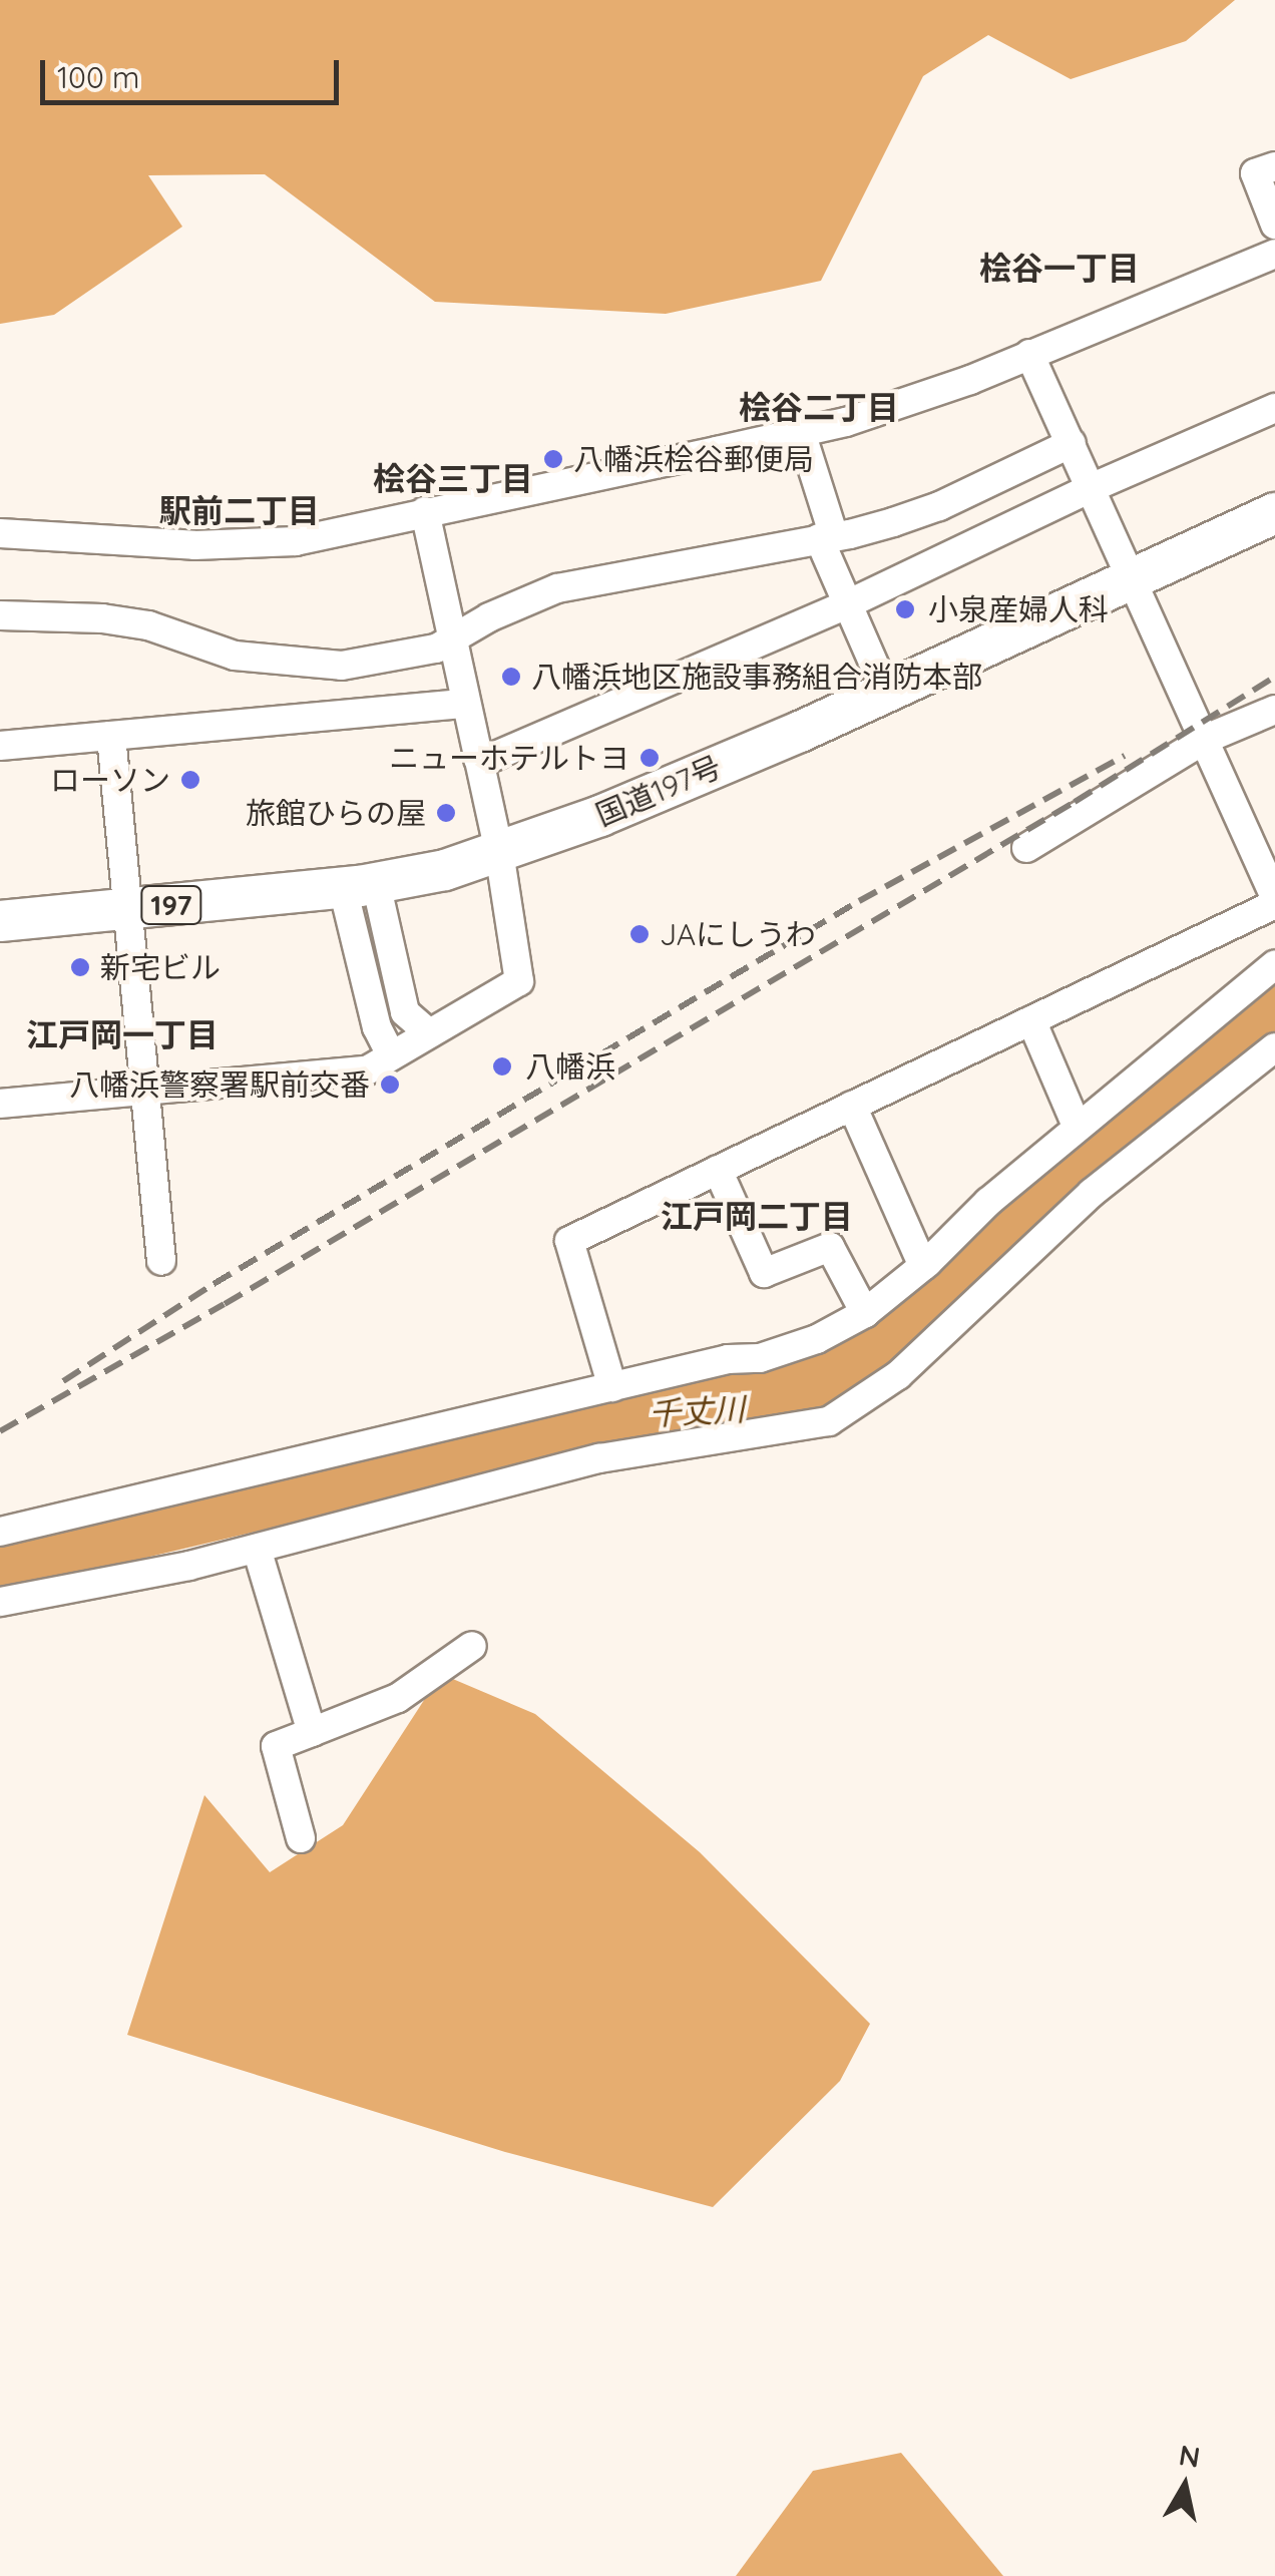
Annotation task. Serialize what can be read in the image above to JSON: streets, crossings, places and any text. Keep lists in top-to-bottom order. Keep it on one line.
{"streets":{"highway":["国道197号","197"]},"districts":["桧谷一丁目","桧谷二丁目","桧谷三丁目","駅前二丁目","江戸岡一丁目","江戸岡二丁目"],"water":["千丈川"],"places":["八幡浜桧谷郵便局","小泉産婦人科","八幡浜地区施設事務組合消防本部","ニューホテルトヨ","ローソン","旅館ひらの屋","JAにしうわ","新宅ビル","八幡浜","八幡浜警察署駅前交番"],"scale_bar":"100 m","north":"top"}
